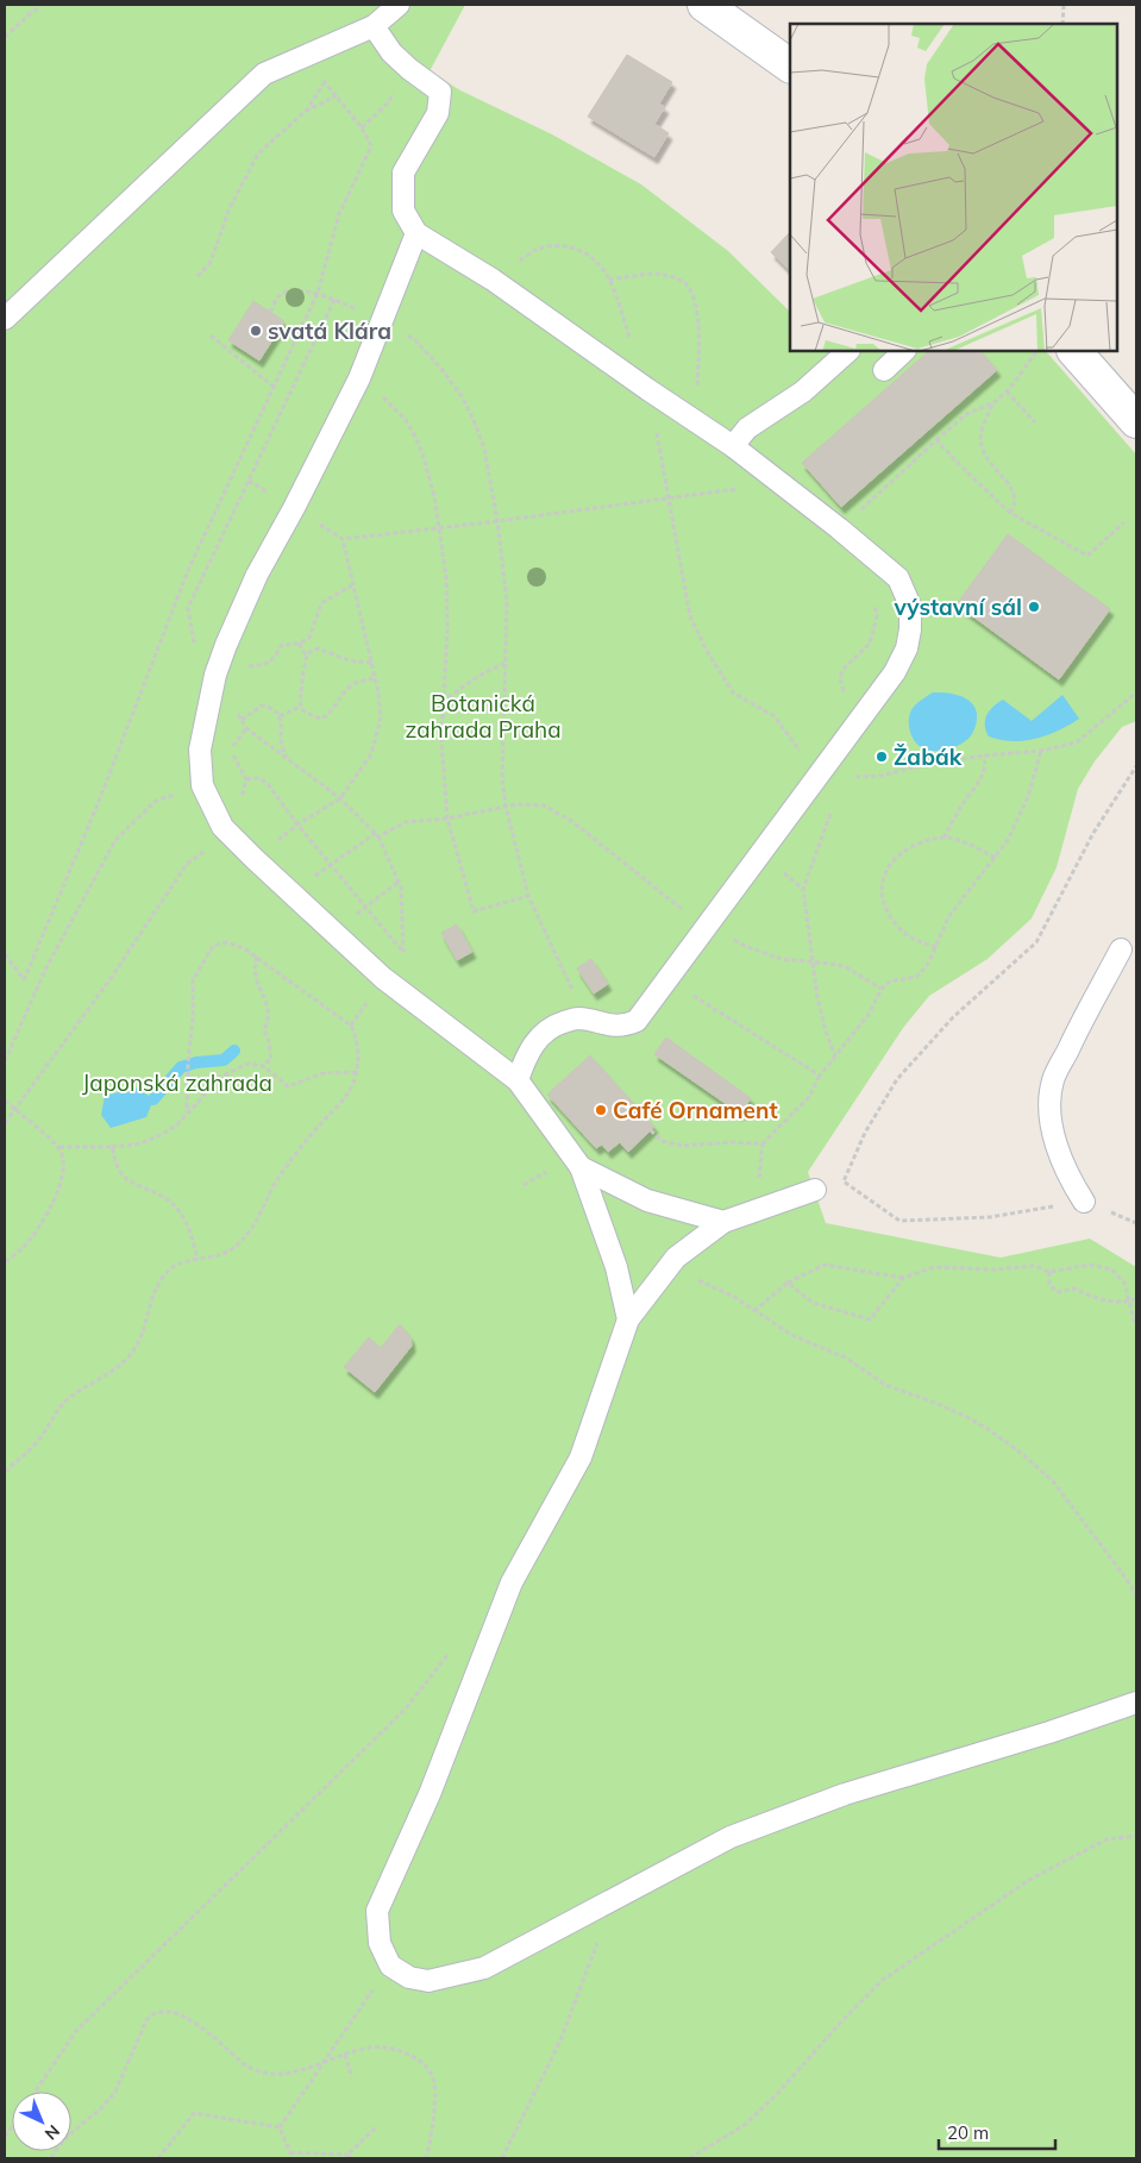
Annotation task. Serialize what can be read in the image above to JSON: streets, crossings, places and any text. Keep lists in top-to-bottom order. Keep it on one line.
{"parks":["Botanická zahrada Praha","Japonská zahrada"],"places":["svatá Klára","výstavní sál","Žabák","Café Ornament"],"scale_bar":"20 m","north":"bottom right"}
